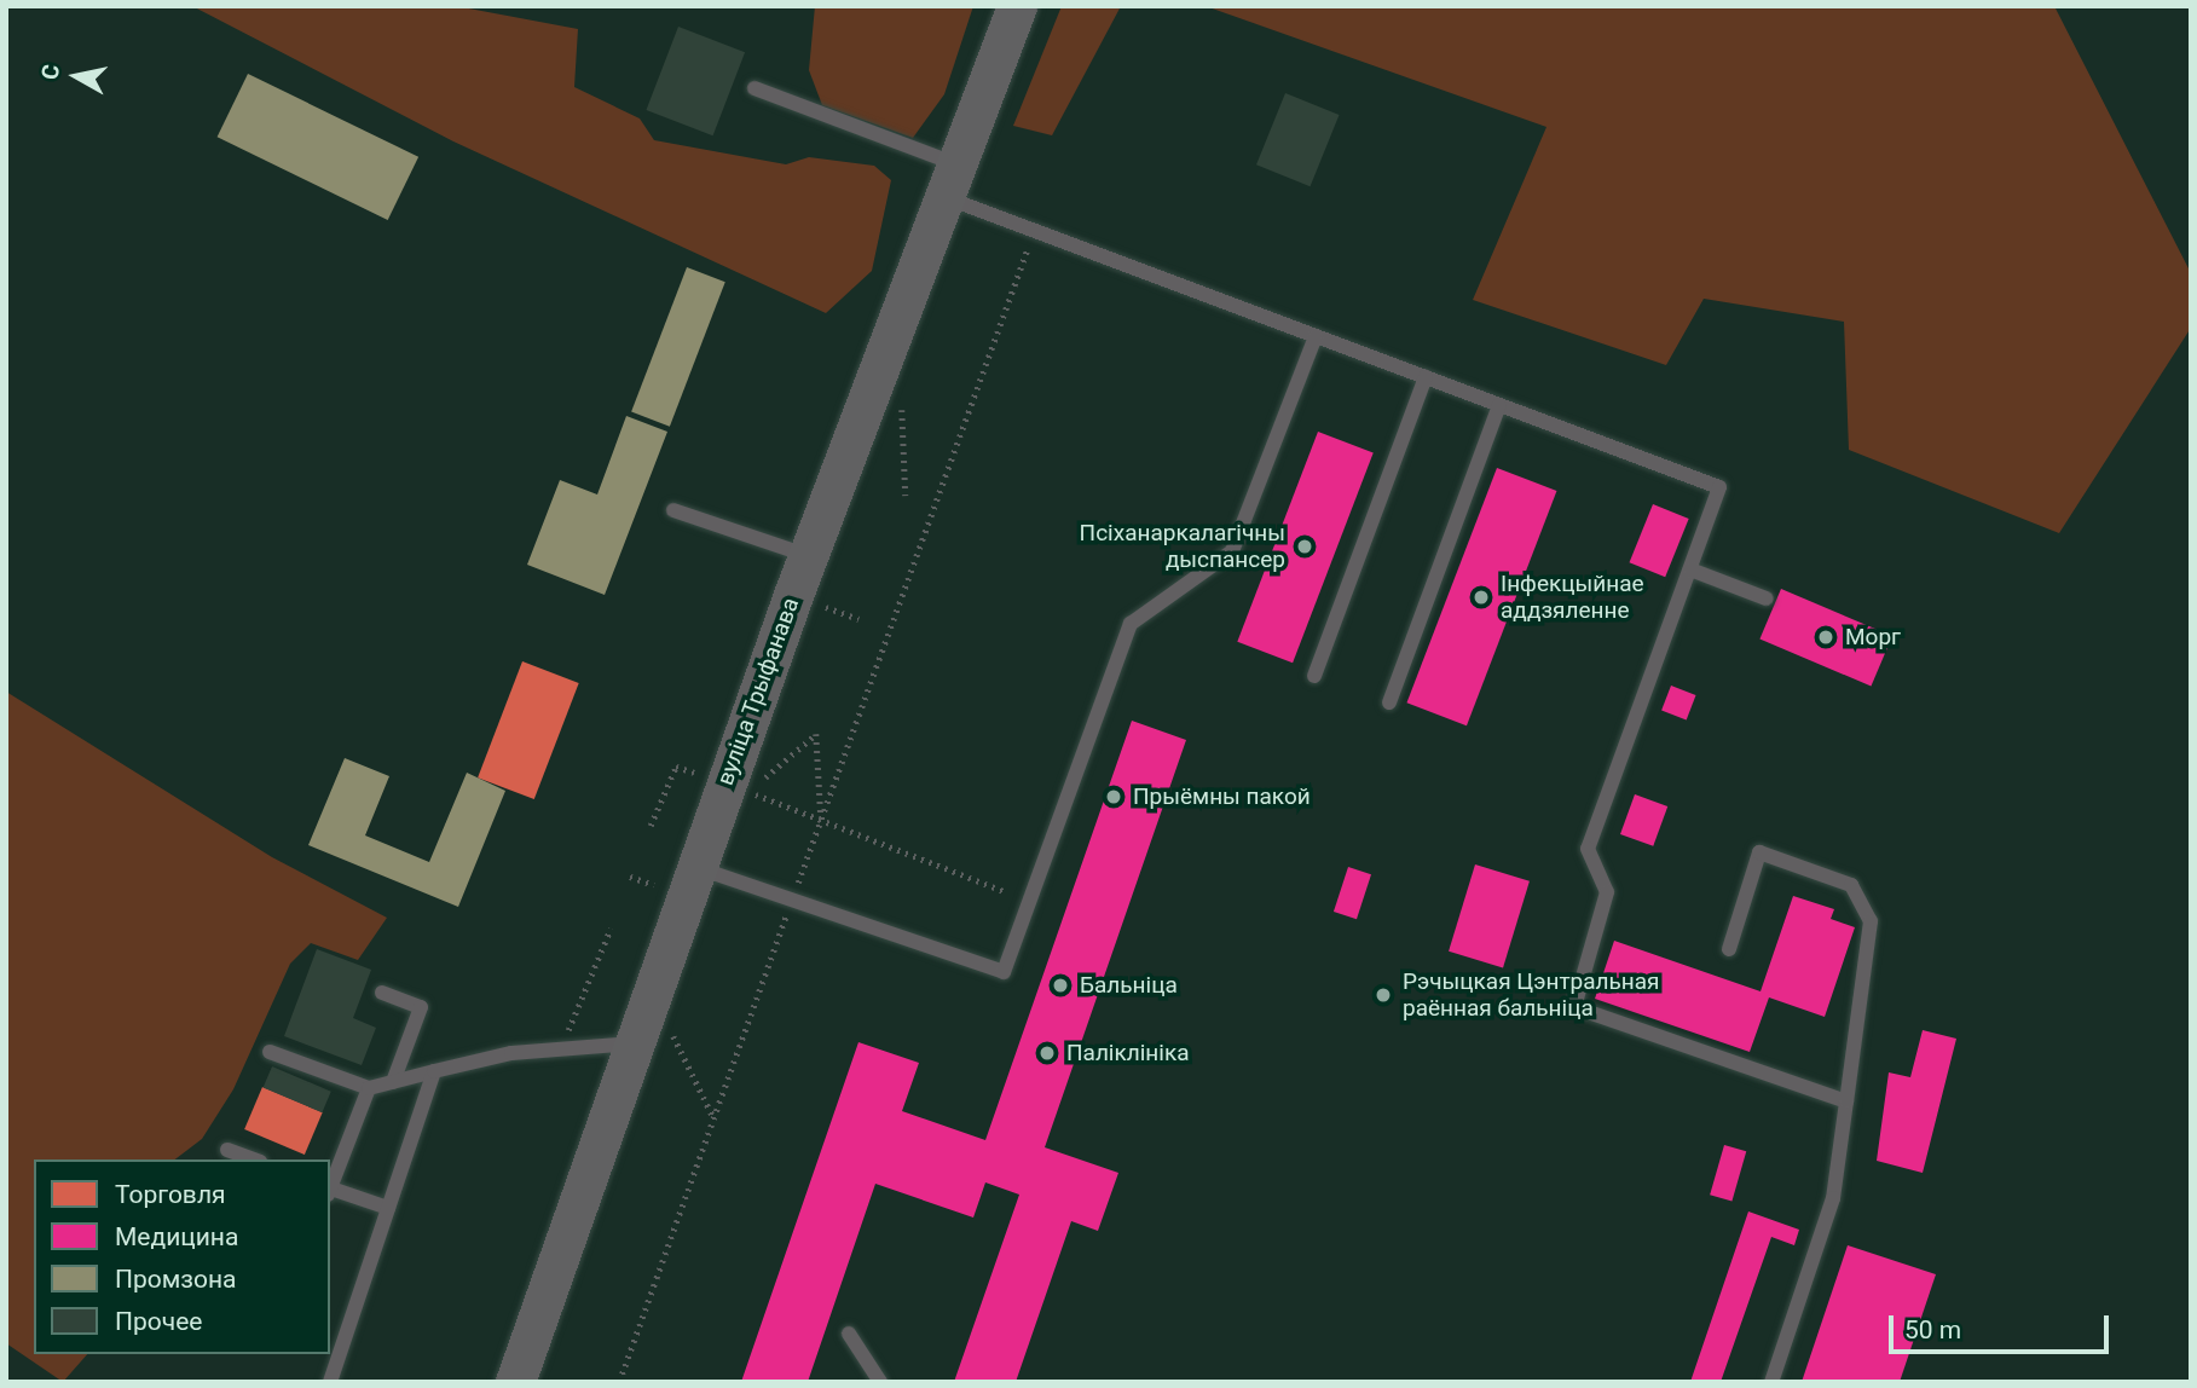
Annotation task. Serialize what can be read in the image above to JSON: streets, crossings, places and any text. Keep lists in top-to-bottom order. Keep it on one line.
{"streets":{"street":["вуліца Трыфанава"]},"places":["Псіханаркалагічны дыспансер","Інфекцыйнае аддзяленне","Морг","Прыёмны пакой","Бальніца","Рэчыцкая Цэнтральная раённая бальніца","Паліклініка"],"legend":["Торговля","Медицина","Промзона","Прочее"],"scale_bar":"50 m","north":"left"}
